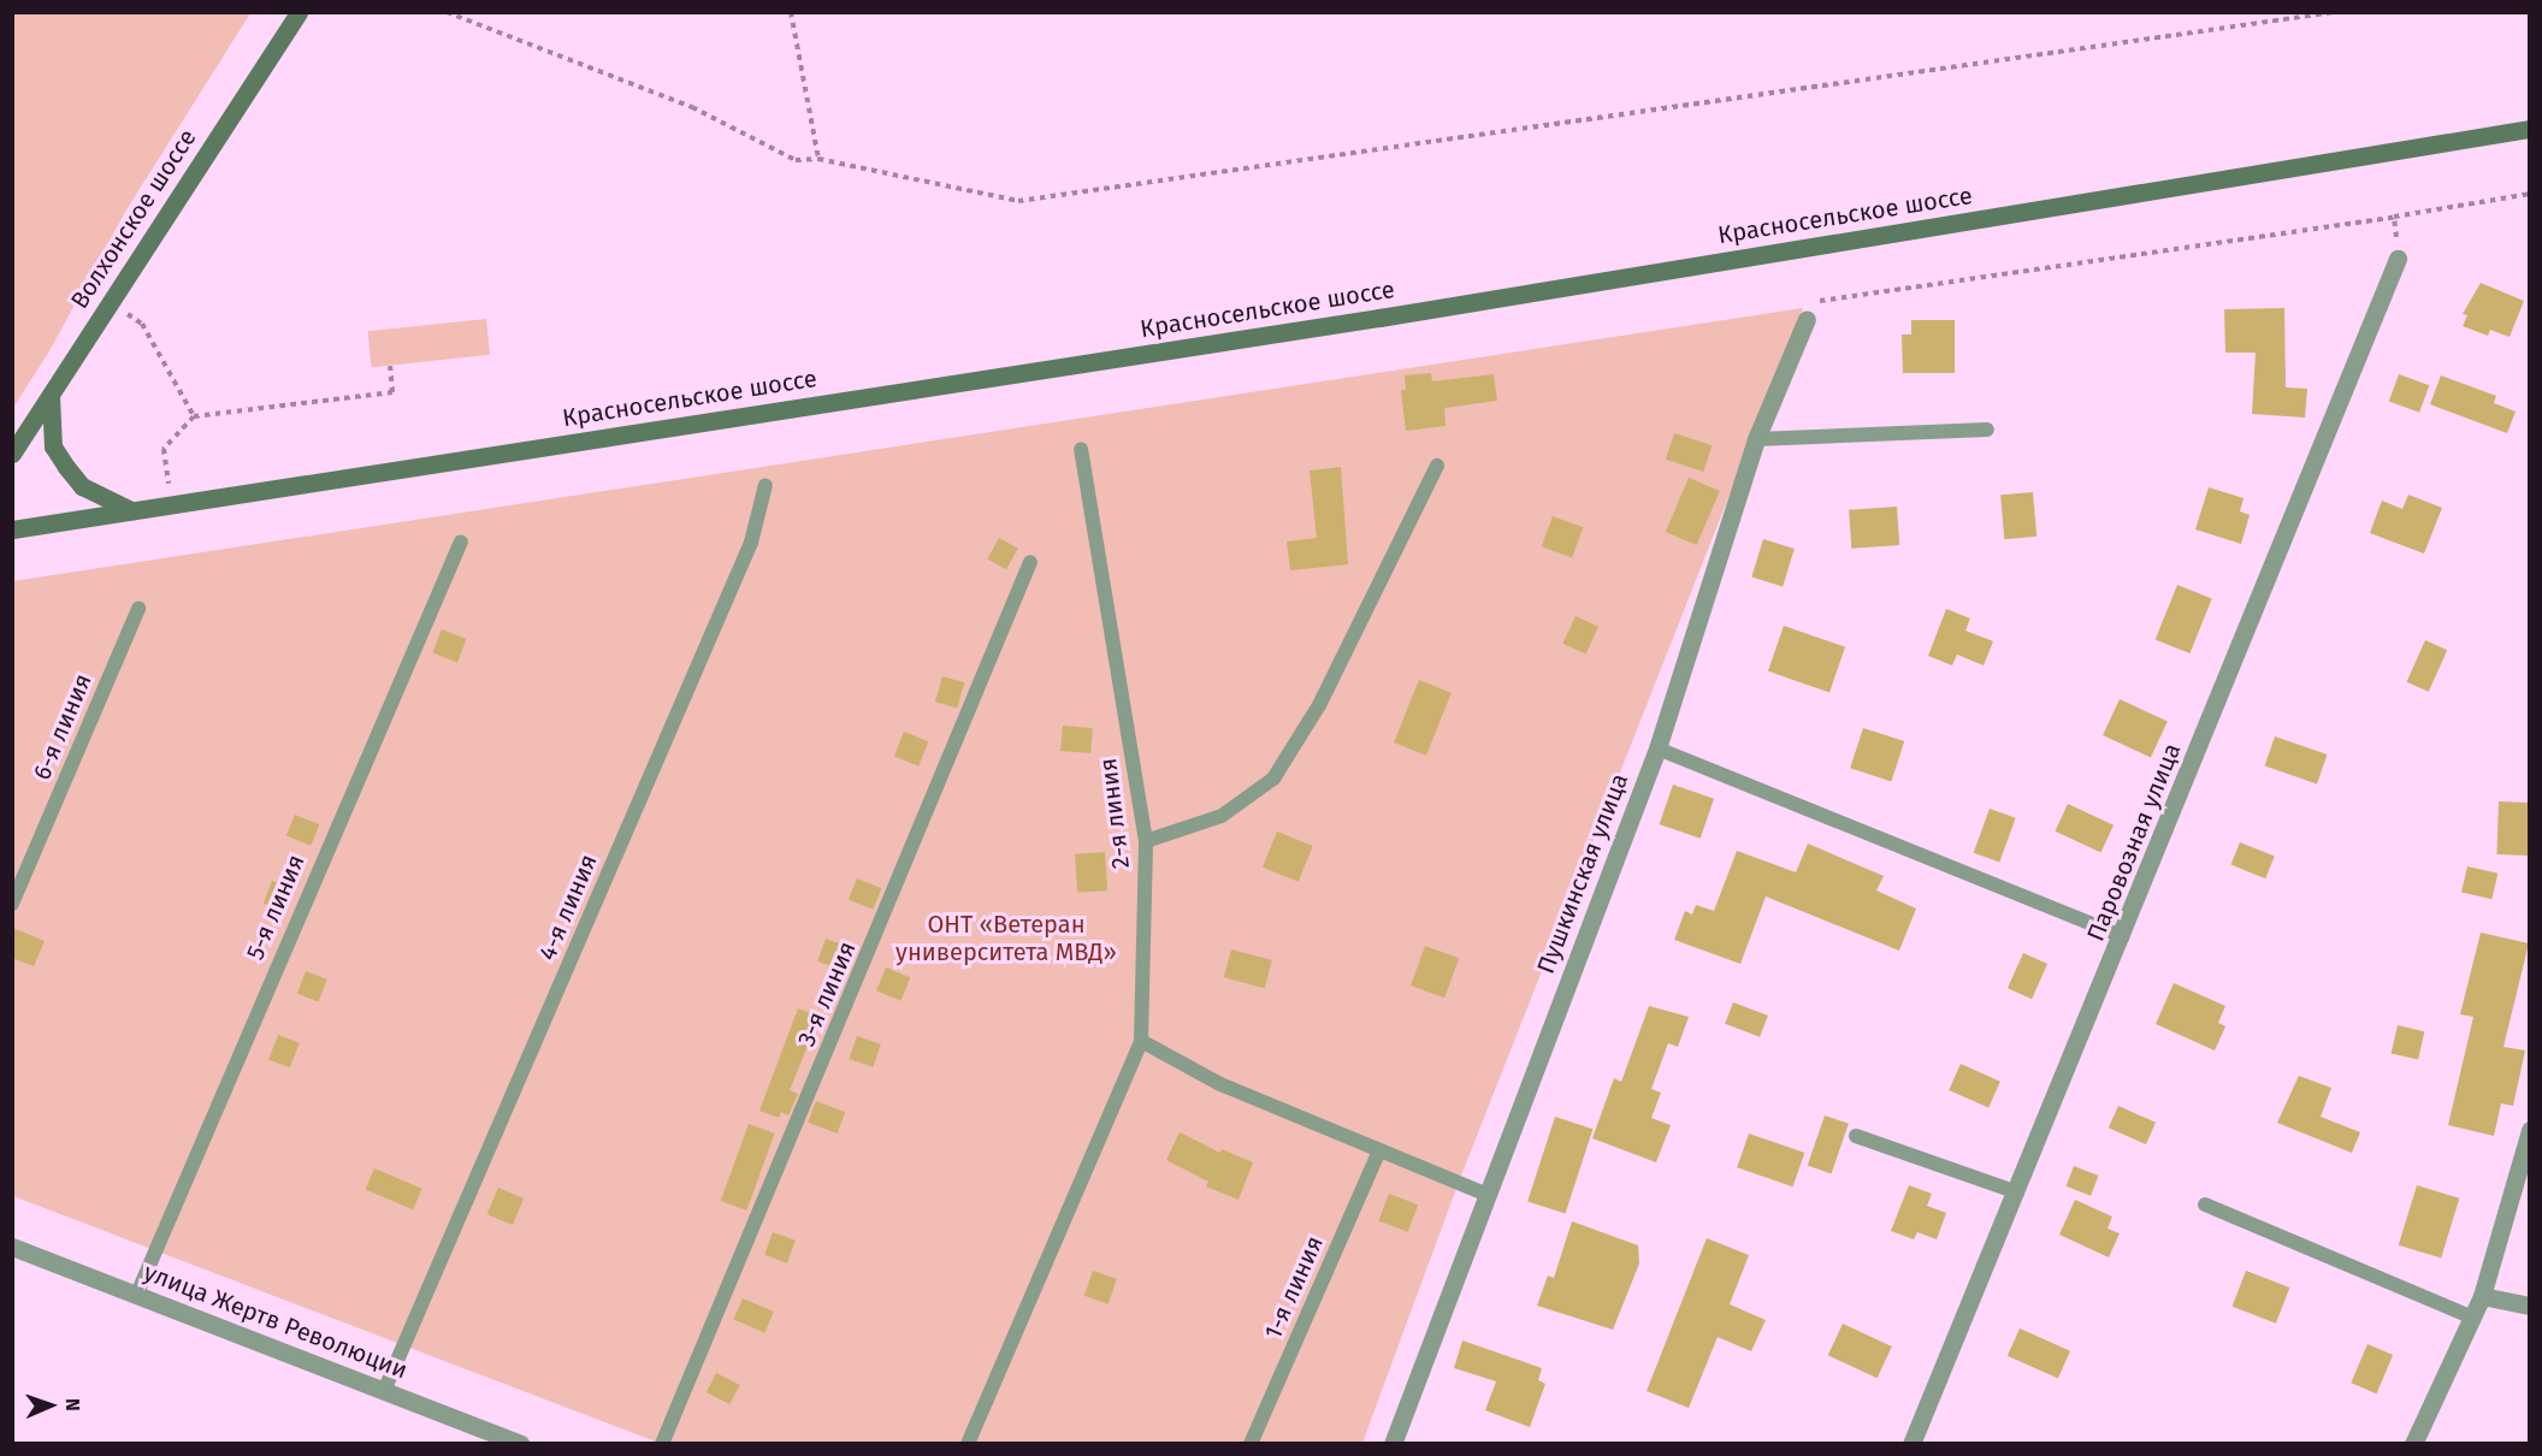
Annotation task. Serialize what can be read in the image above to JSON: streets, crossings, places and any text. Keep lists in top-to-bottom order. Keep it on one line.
{"streets":{"main road":["Красносельское шоссе","Волхонское шоссе"],"street":["Паровозная улица","Пушкинская улица","улица Жертв Революции"],"lane":["6-я линия","2-я линия","5-я линия","4-я линия","3-я линия","1-я линия"]},"crossings":[["5-я линия","улица Жертв Революции"],["4-я линия","улица Жертв Революции"]],"parks":["ОНТ «Ветеран университета МВД»"],"north":"right"}
